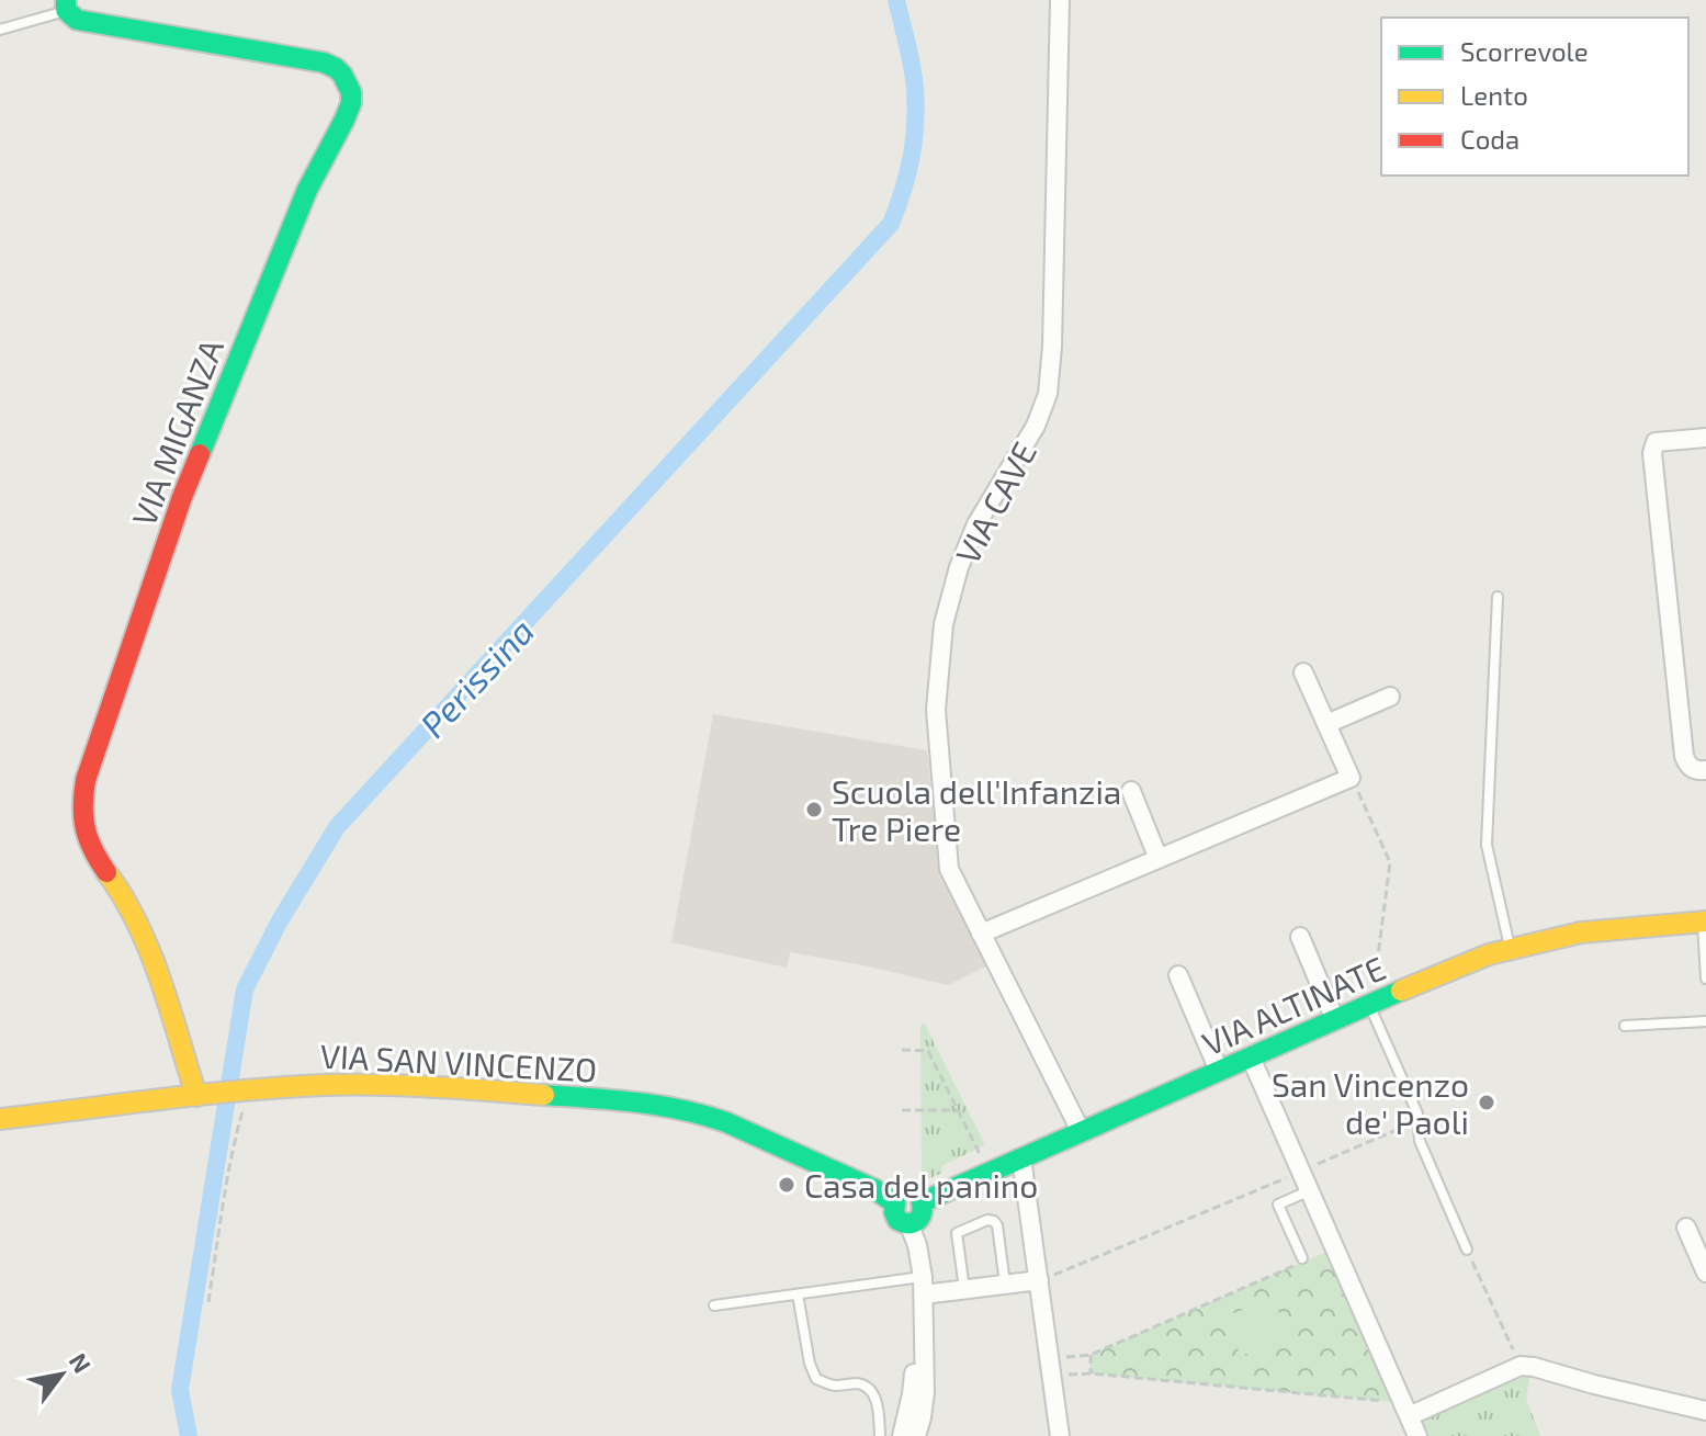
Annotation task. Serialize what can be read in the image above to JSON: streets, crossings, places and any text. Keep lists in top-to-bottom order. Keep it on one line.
{"streets":{"street":["VIA MIGANZA","VIA CAVE","VIA ALTINATE","VIA SAN VINCENZO"]},"crossings":[["VIA MIGANZA","VIA SAN VINCENZO"],["VIA CAVE","VIA ALTINATE"],["VIA ALTINATE","VIA SAN VINCENZO"]],"water":["Perissina"],"places":["Scuola dell'Infanzia Tre Piere","San Vincenzo de' Paoli","Casa del panino"],"legend":["Scorrevole","Lento","Coda"],"north":"top right"}
